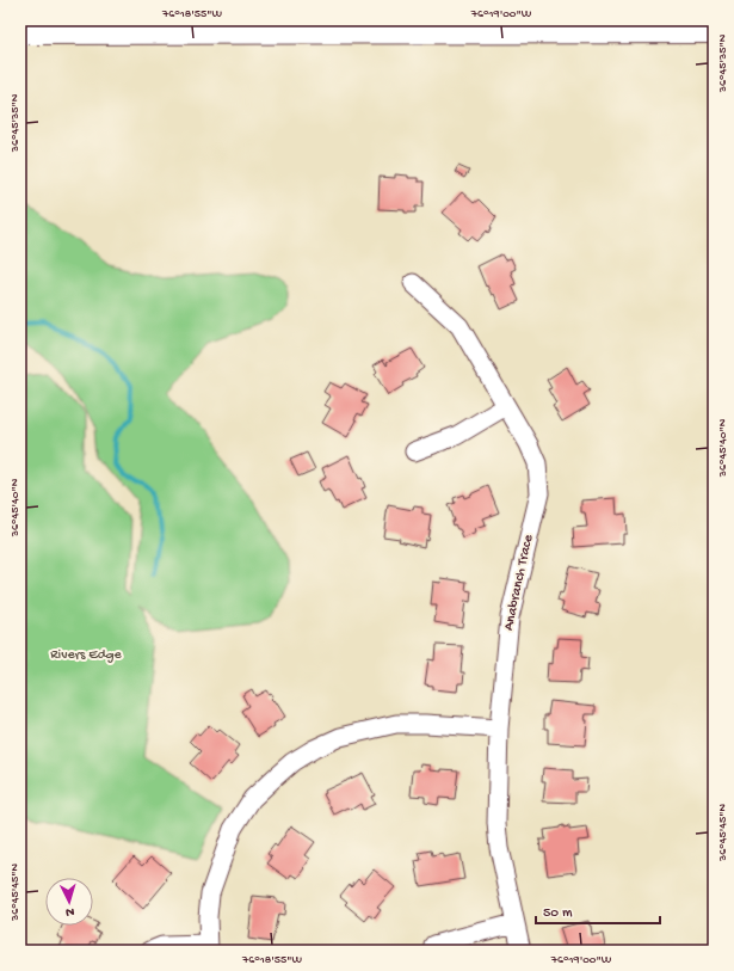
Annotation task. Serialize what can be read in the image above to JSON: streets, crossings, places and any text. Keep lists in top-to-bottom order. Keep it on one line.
{"streets":{"street":["Anabranch Trace"]},"parks":["Rivers Edge"],"scale_bar":"50 m","north":"bottom","coordinates":["76°18'55\"W","76°19'00\"W","36°45'35\"N","36°45'40\"N","36°45'45\"N"]}
